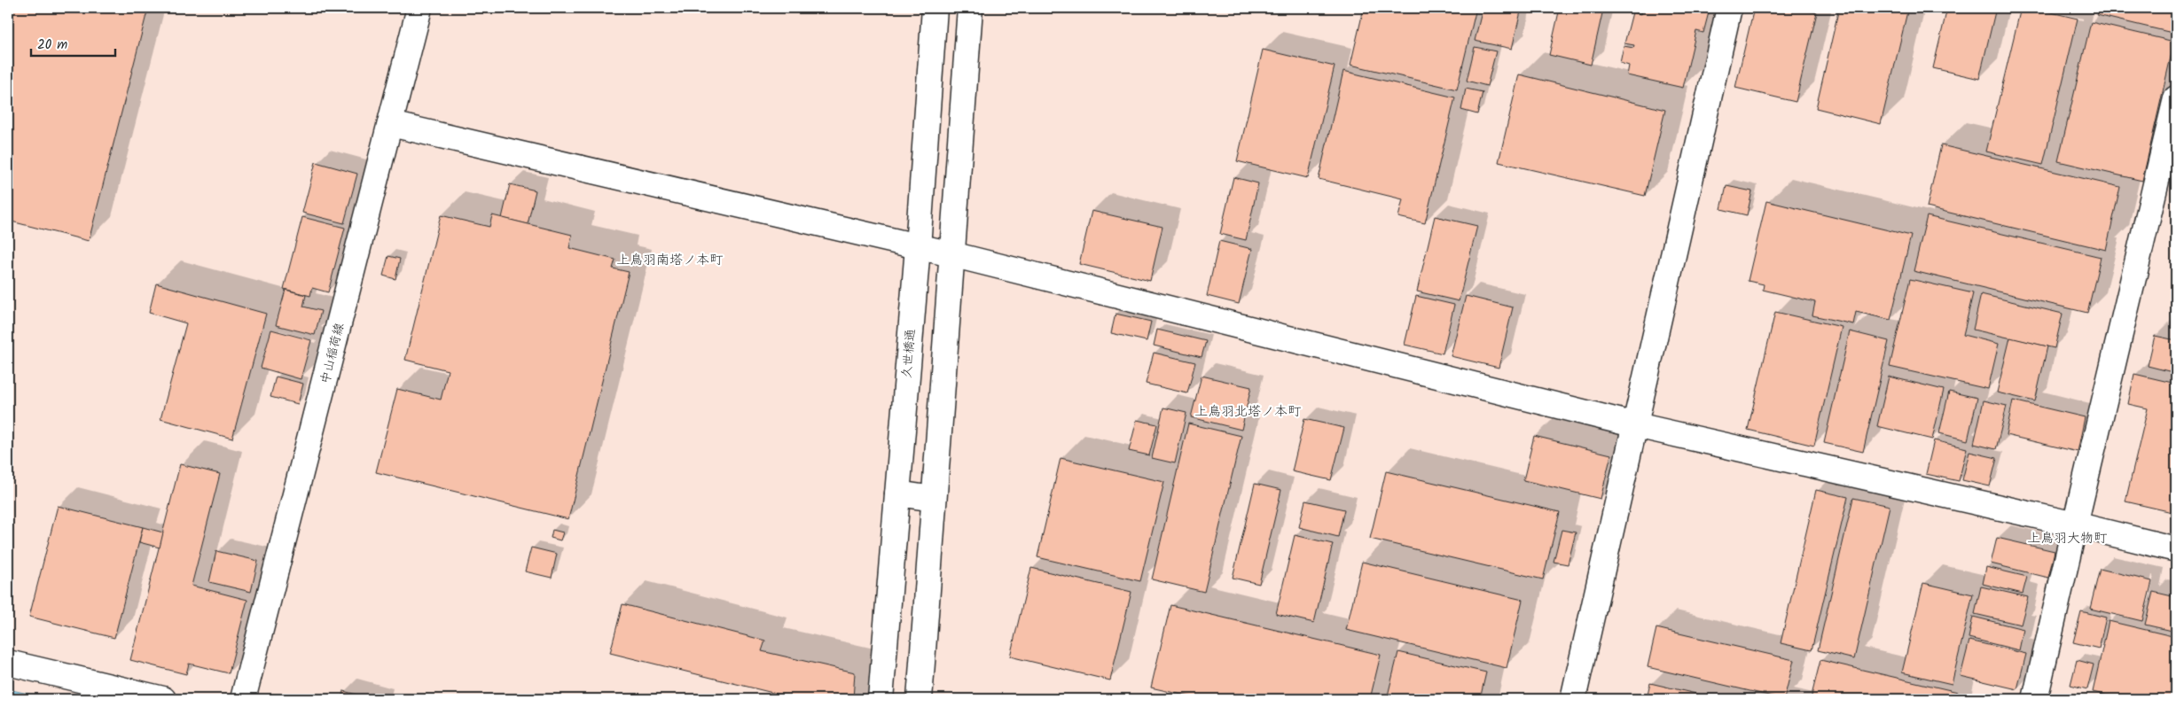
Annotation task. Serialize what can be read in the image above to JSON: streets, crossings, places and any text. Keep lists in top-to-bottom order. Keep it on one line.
{"streets":{"street":["中山稲荷線","久世橋通"]},"districts":["上鳥羽南塔ノ本町","上鳥羽北塔ノ本町","上鳥羽大物町"],"scale_bar":"20 m"}
